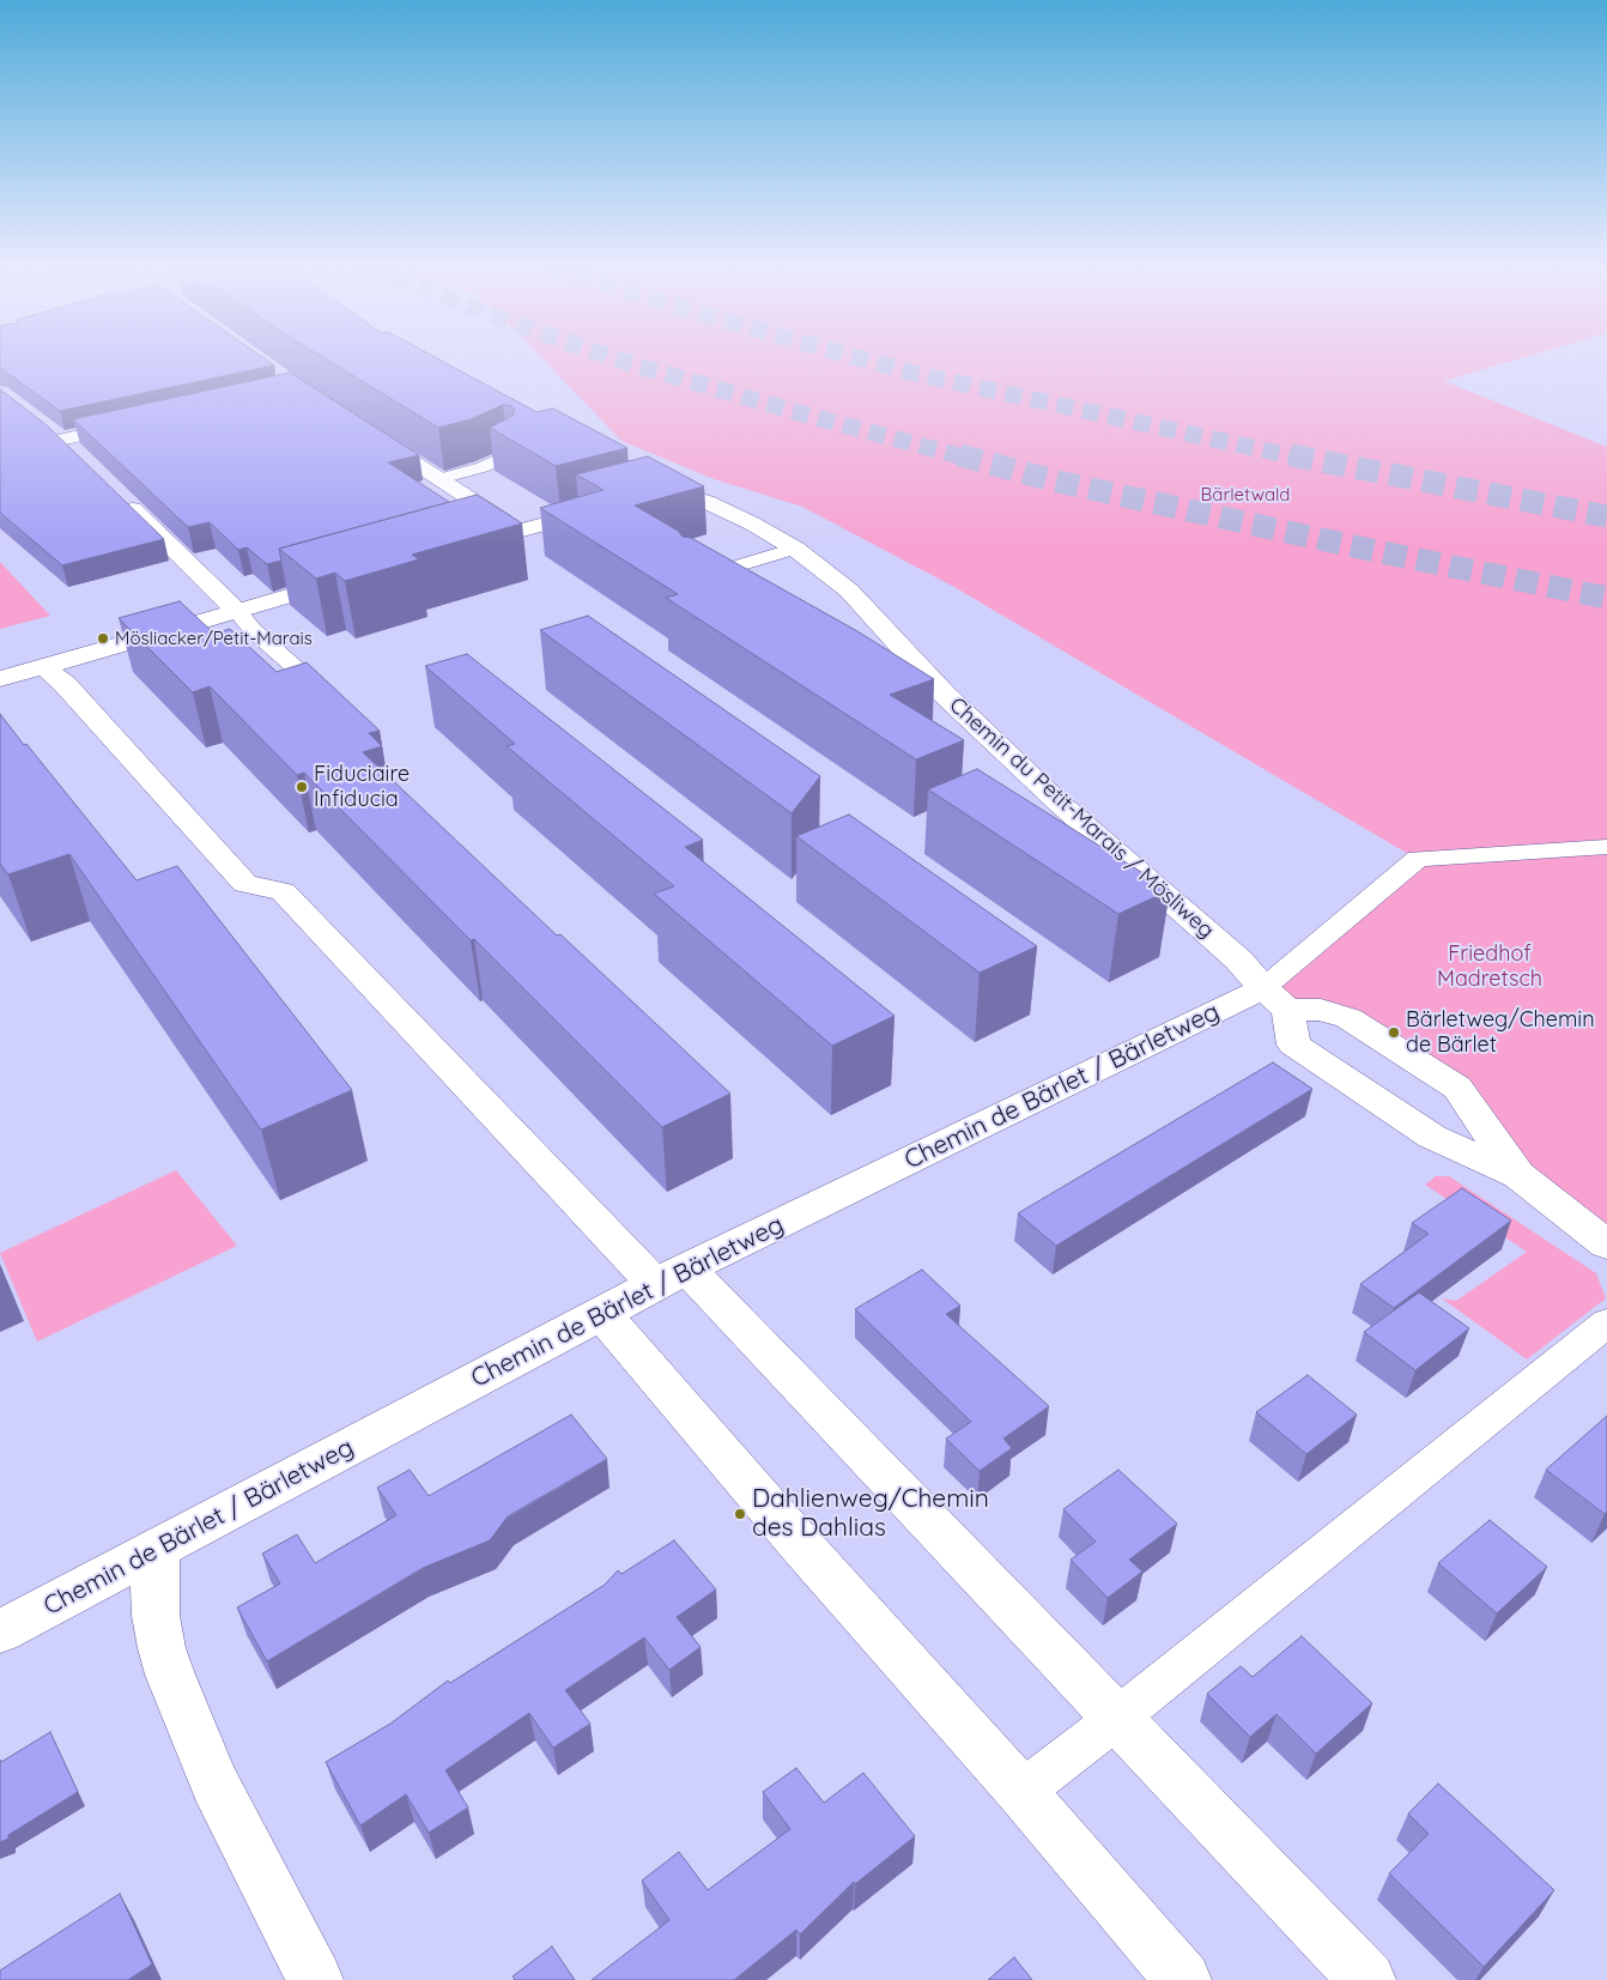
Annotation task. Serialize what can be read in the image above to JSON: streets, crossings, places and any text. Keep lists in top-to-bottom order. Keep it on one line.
{"streets":{"street":["Chemin du Petit-Marais / Mösliweg","Chemin de Bärlet / Bärletweg"]},"crossings":[["Chemin du Petit-Marais / Mösliweg","Chemin de Bärlet / Bärletweg"]],"parks":["Bärletwald","Friedhof Madretsch"],"places":["Mösliacker/Petit-Marais","Fiduciaire Infiducia","Bärletweg/Chemin de Bärlet","Dahlienweg/Chemin des Dahlias"]}
